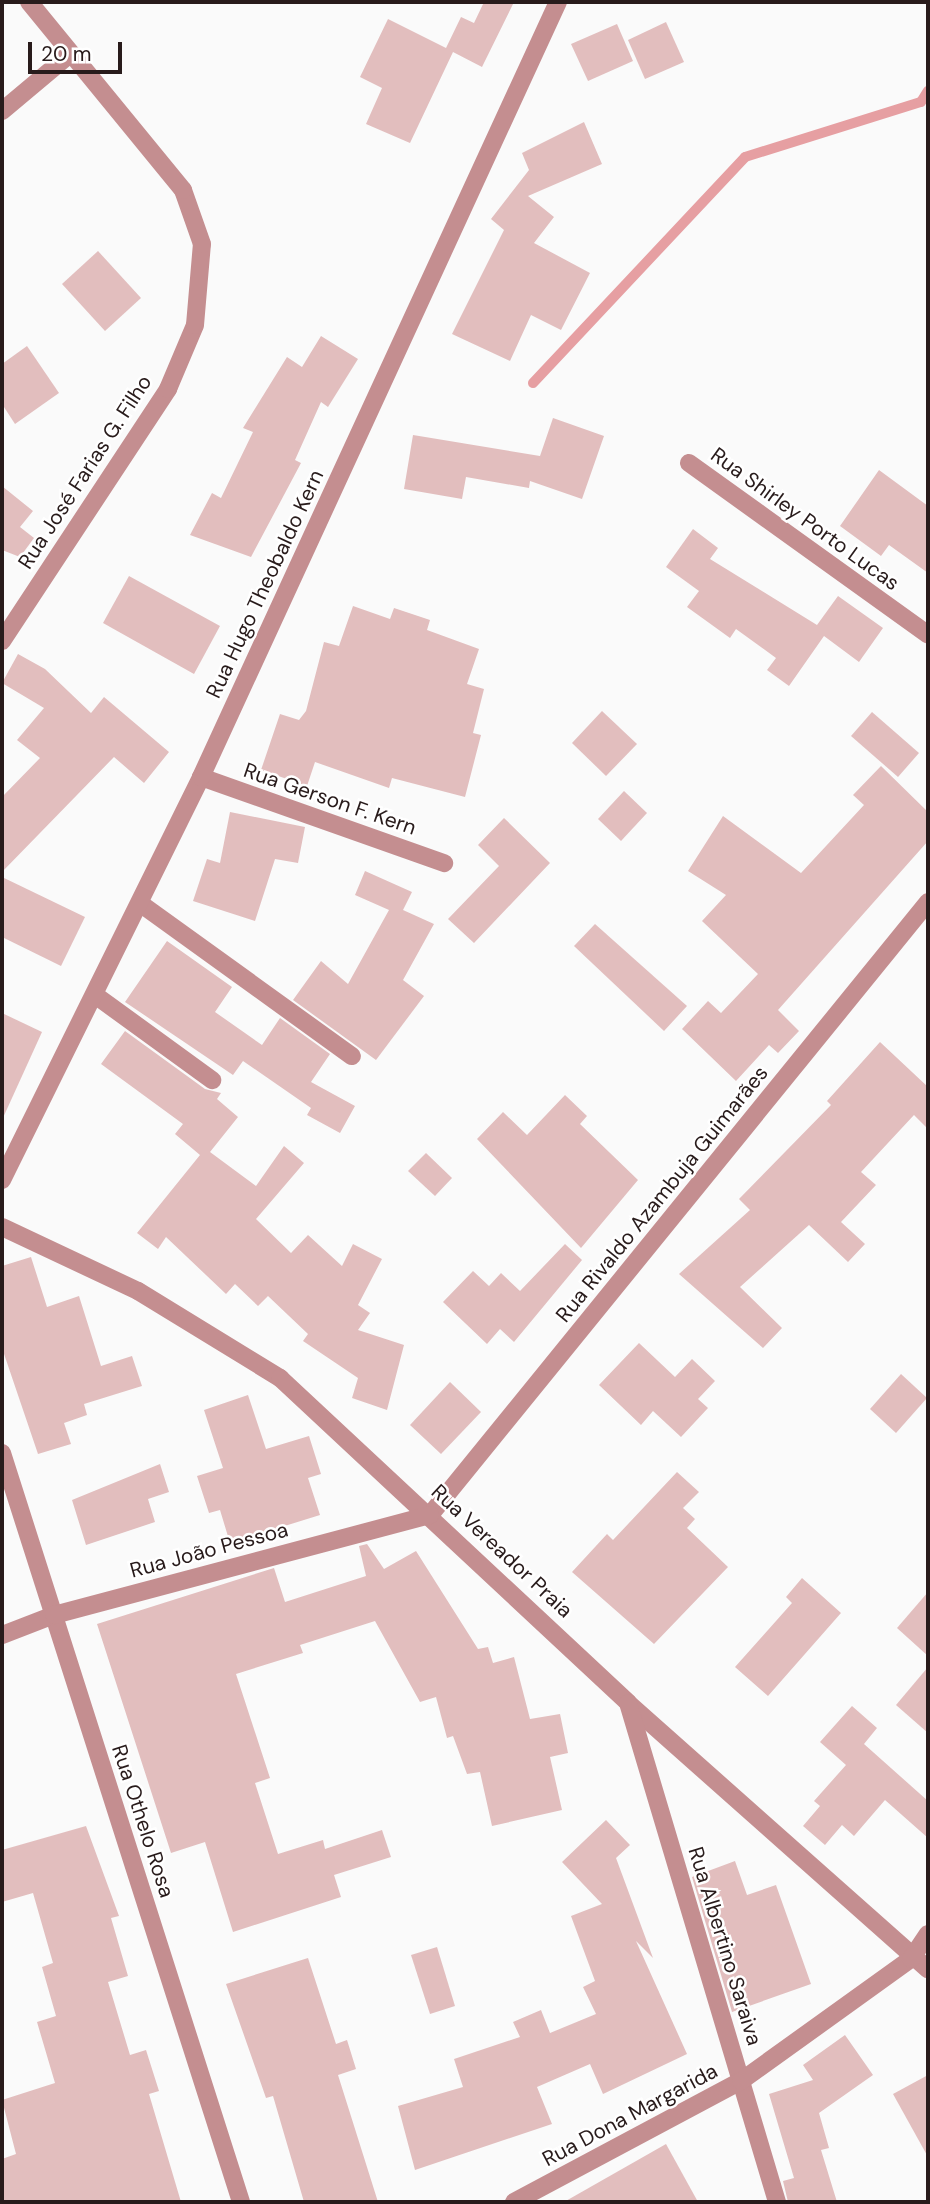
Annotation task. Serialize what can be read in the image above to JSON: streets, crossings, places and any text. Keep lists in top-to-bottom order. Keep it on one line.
{"streets":{"street":["Rua José Farias G. Filho","Rua Shirley Porto Lucas","Rua Hugo Theobaldo Kern","Rua Gerson F. Kern","Rua Rivaldo Azambuja Guimarães","Rua João Pessoa","Rua Vereador Praia","Rua Othelo Rosa","Rua Albertino Saraiva","Rua Dona Margarida"]},"crossings":[["Rua Hugo Theobaldo Kern","Rua Gerson F. Kern"],["Rua Rivaldo Azambuja Guimarães","Rua João Pessoa"],["Rua Rivaldo Azambuja Guimarães","Rua Vereador Praia"],["Rua João Pessoa","Rua Vereador Praia"],["Rua João Pessoa","Rua Othelo Rosa"],["Rua Vereador Praia","Rua Albertino Saraiva"],["Rua Vereador Praia","Rua Dona Margarida"],["Rua Albertino Saraiva","Rua Dona Margarida"]],"scale_bar":"20 m"}
